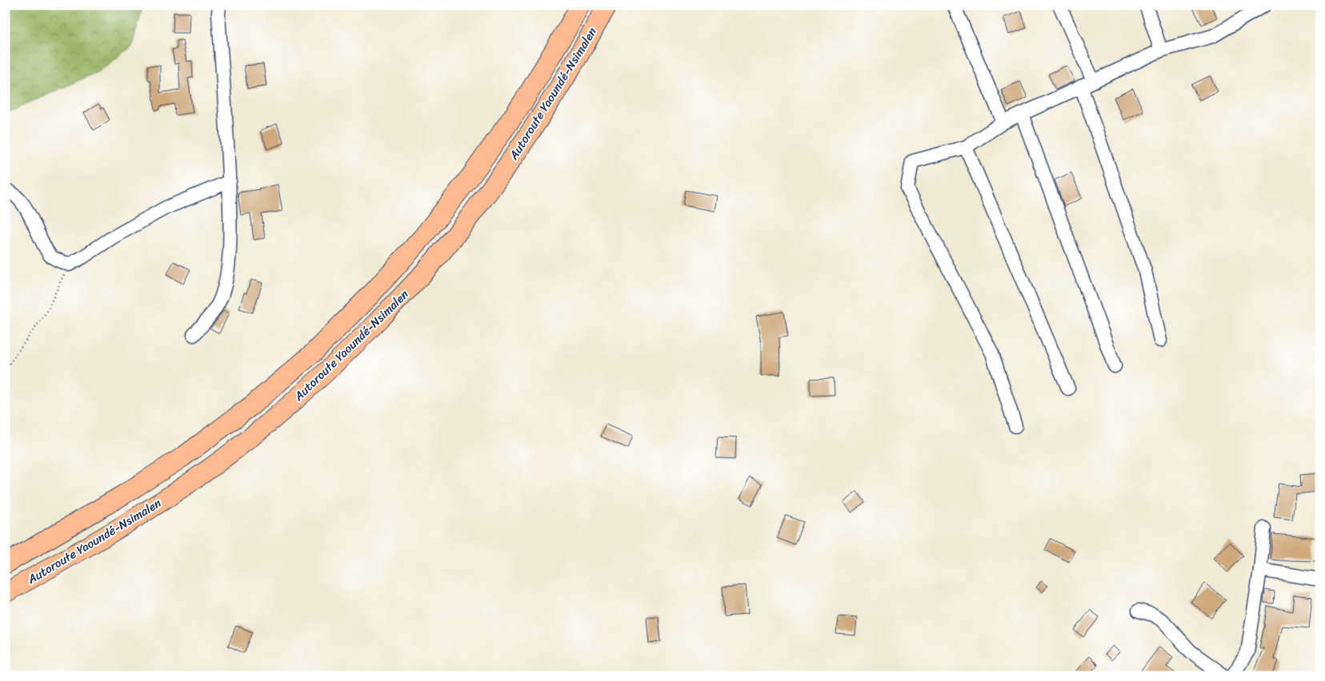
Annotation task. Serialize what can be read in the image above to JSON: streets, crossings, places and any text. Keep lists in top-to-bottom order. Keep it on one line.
{"streets":{"highway":["Autoroute Yaoundé-Nsimalen"]}}
